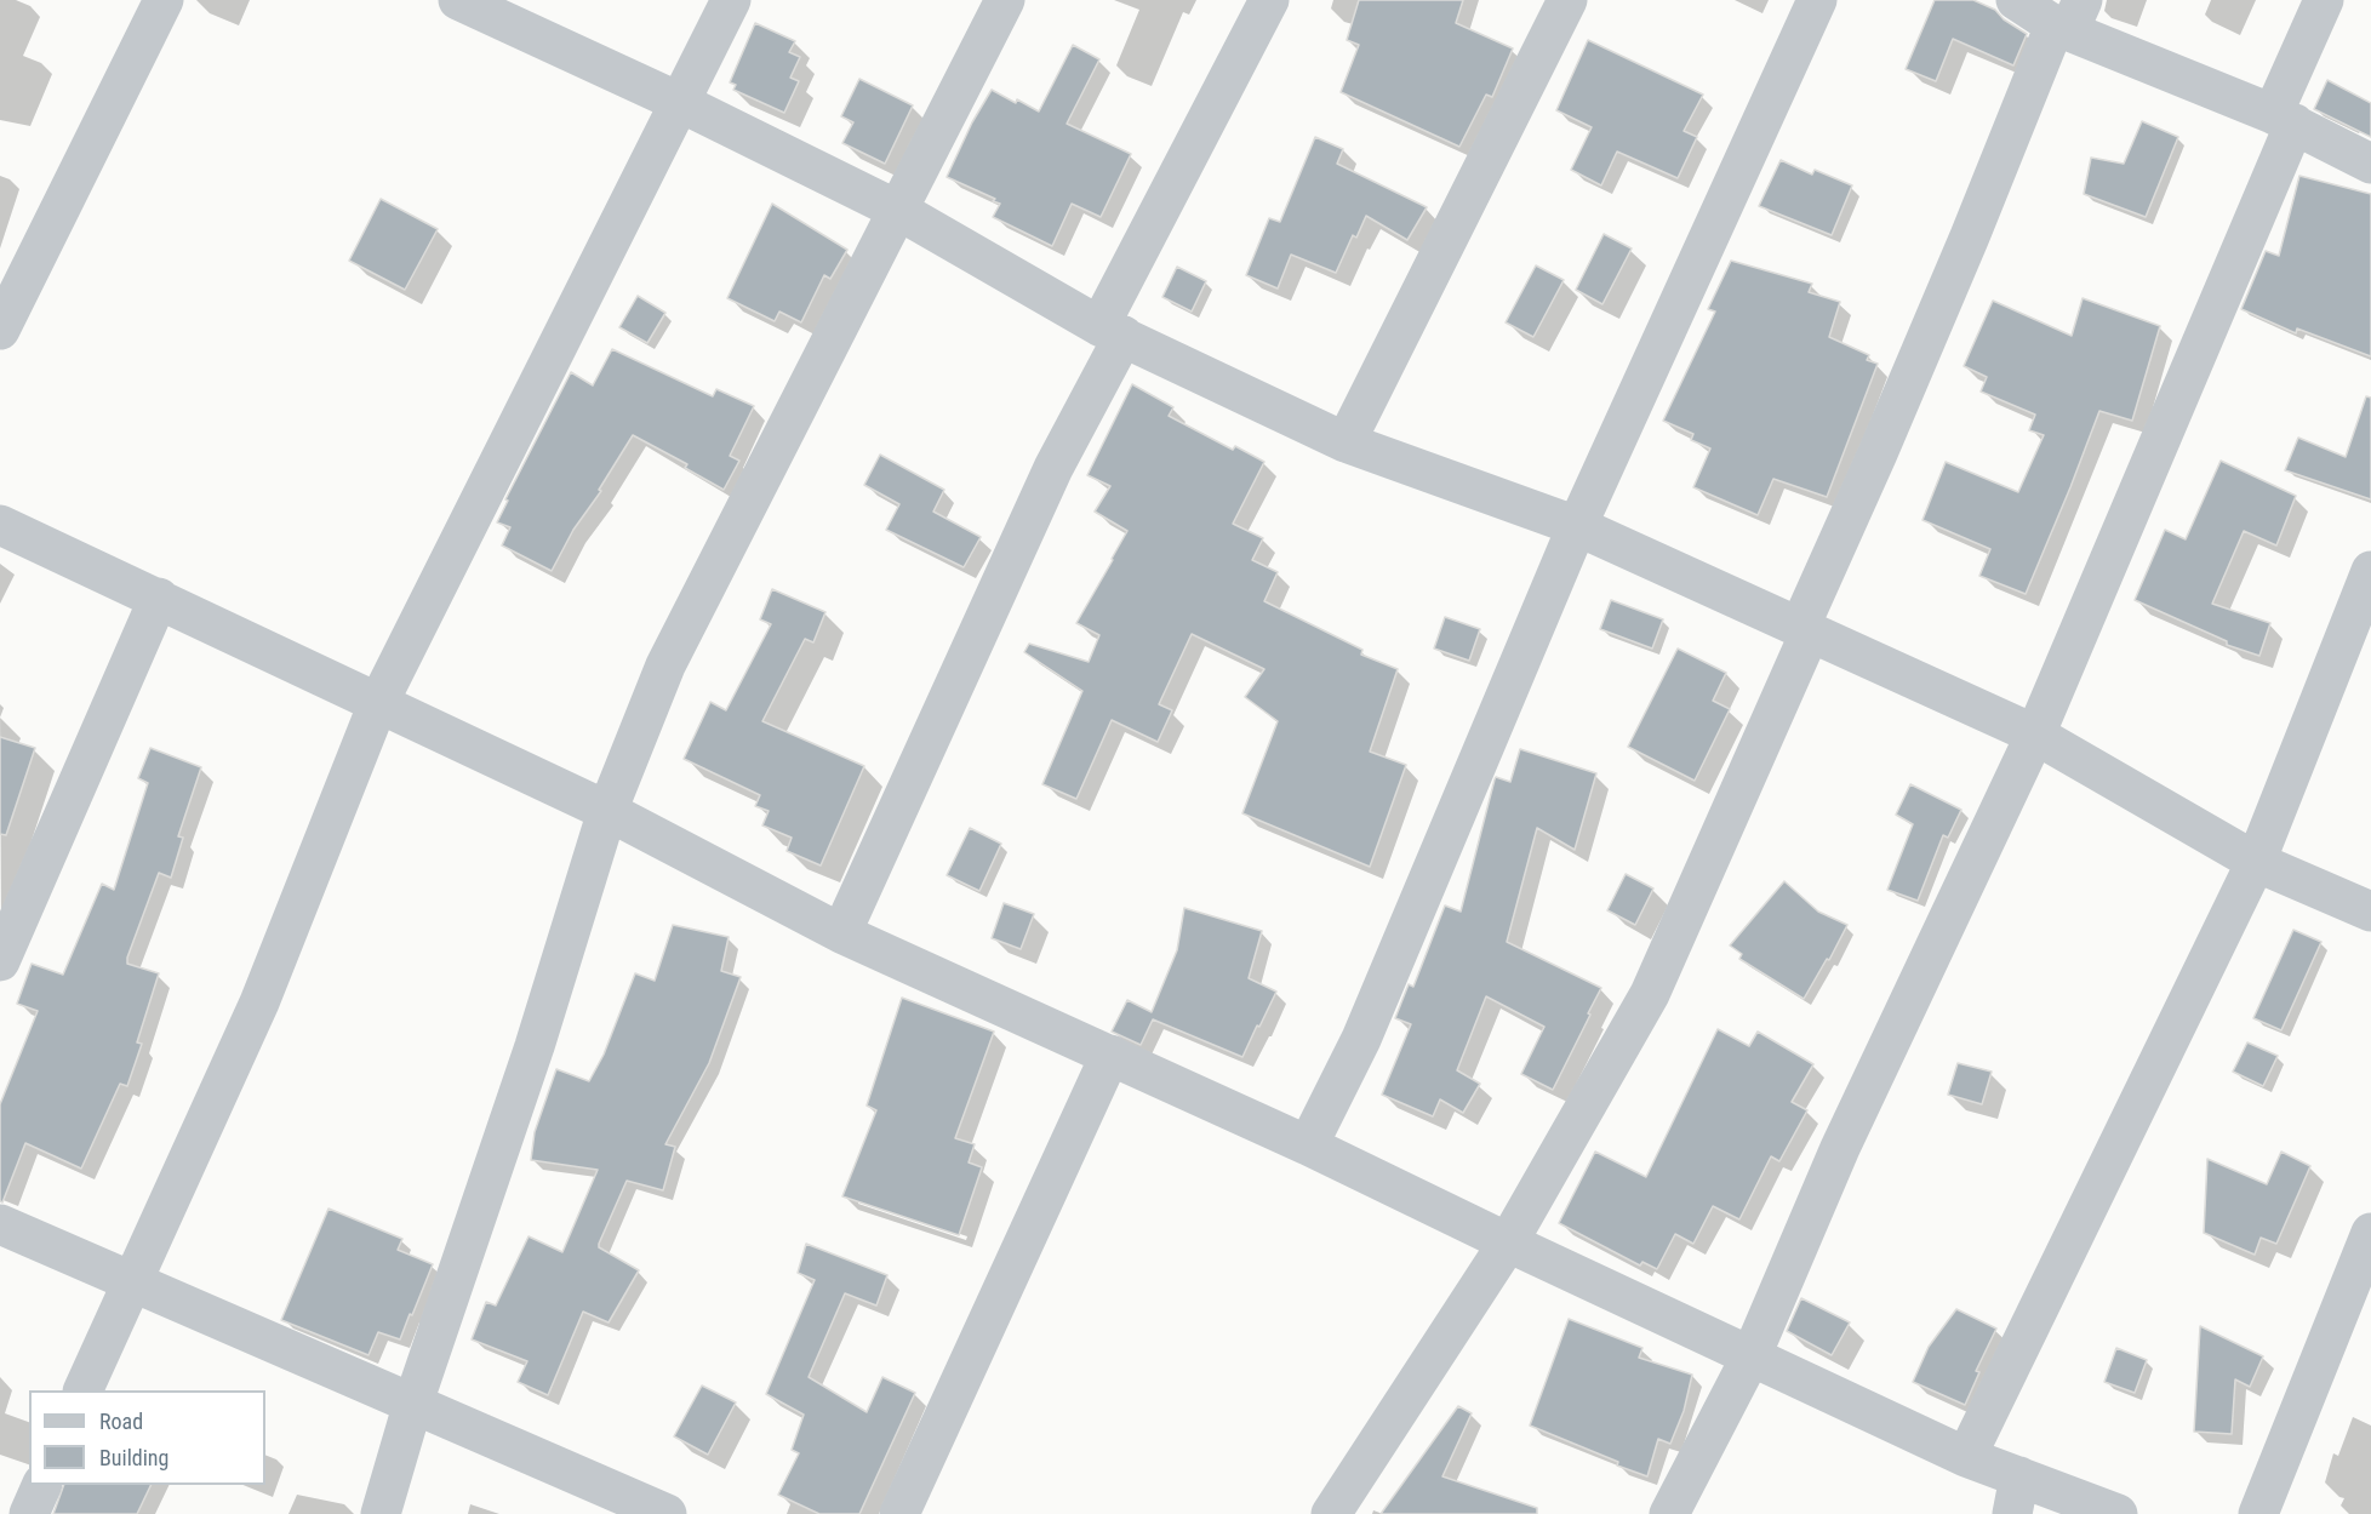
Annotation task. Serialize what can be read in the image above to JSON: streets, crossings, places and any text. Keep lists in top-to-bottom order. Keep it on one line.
{"legend":["Road","Building"]}
